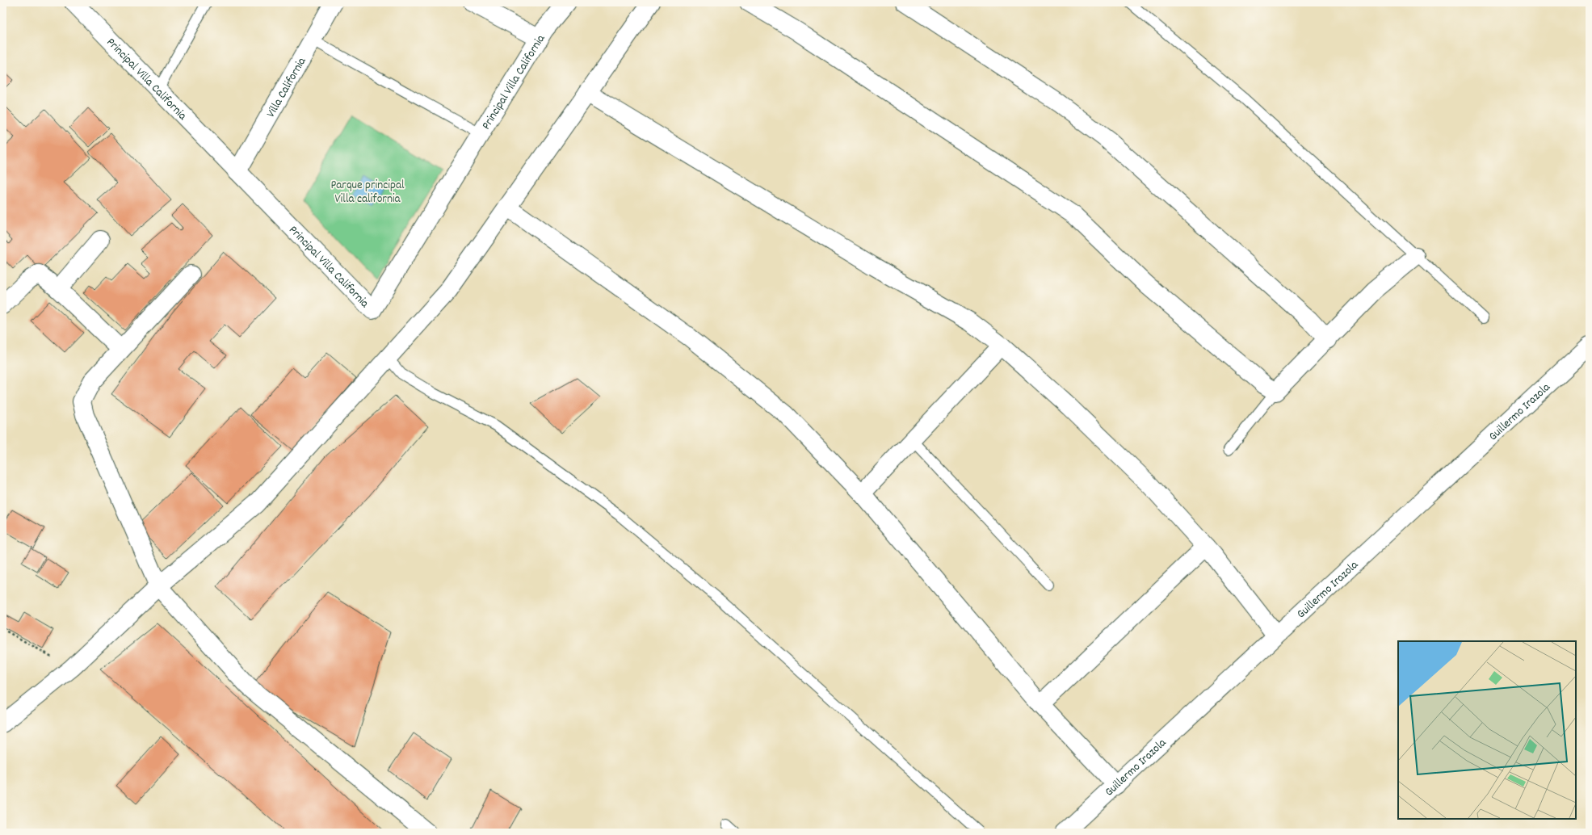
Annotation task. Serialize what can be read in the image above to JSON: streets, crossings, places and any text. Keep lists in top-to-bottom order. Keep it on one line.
{"streets":{"street":["Principal Villa California","Villa California","Guillermo Irazola"]},"crossings":[["Principal Villa California","Villa California"]],"parks":["Parque principal Villa california"]}
